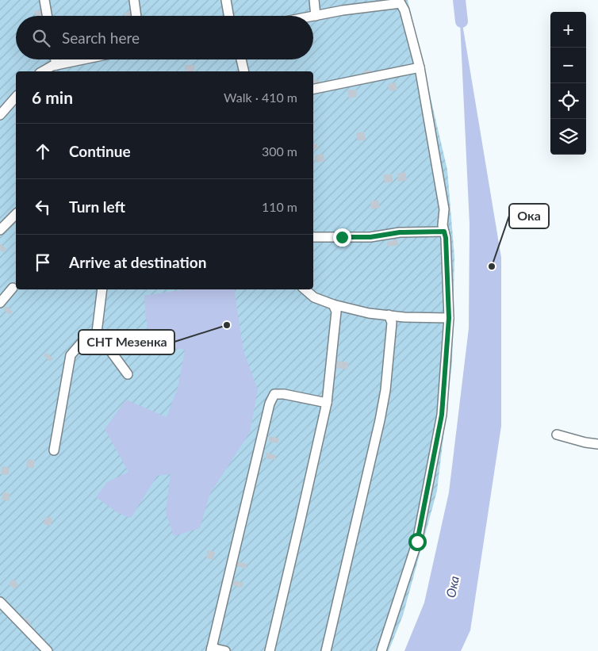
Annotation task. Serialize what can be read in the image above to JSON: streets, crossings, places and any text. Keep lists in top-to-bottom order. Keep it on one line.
{"water":["Ока"],"places":["Ока","СНТ Мезенка"],"page":{"map_buttons":["+","−"],"search":"Search here","heading":["6 min","Walk · 410 m"],"list":[["Continue","300 m"],["Turn left","110 m"],"Arrive at destination"]}}
